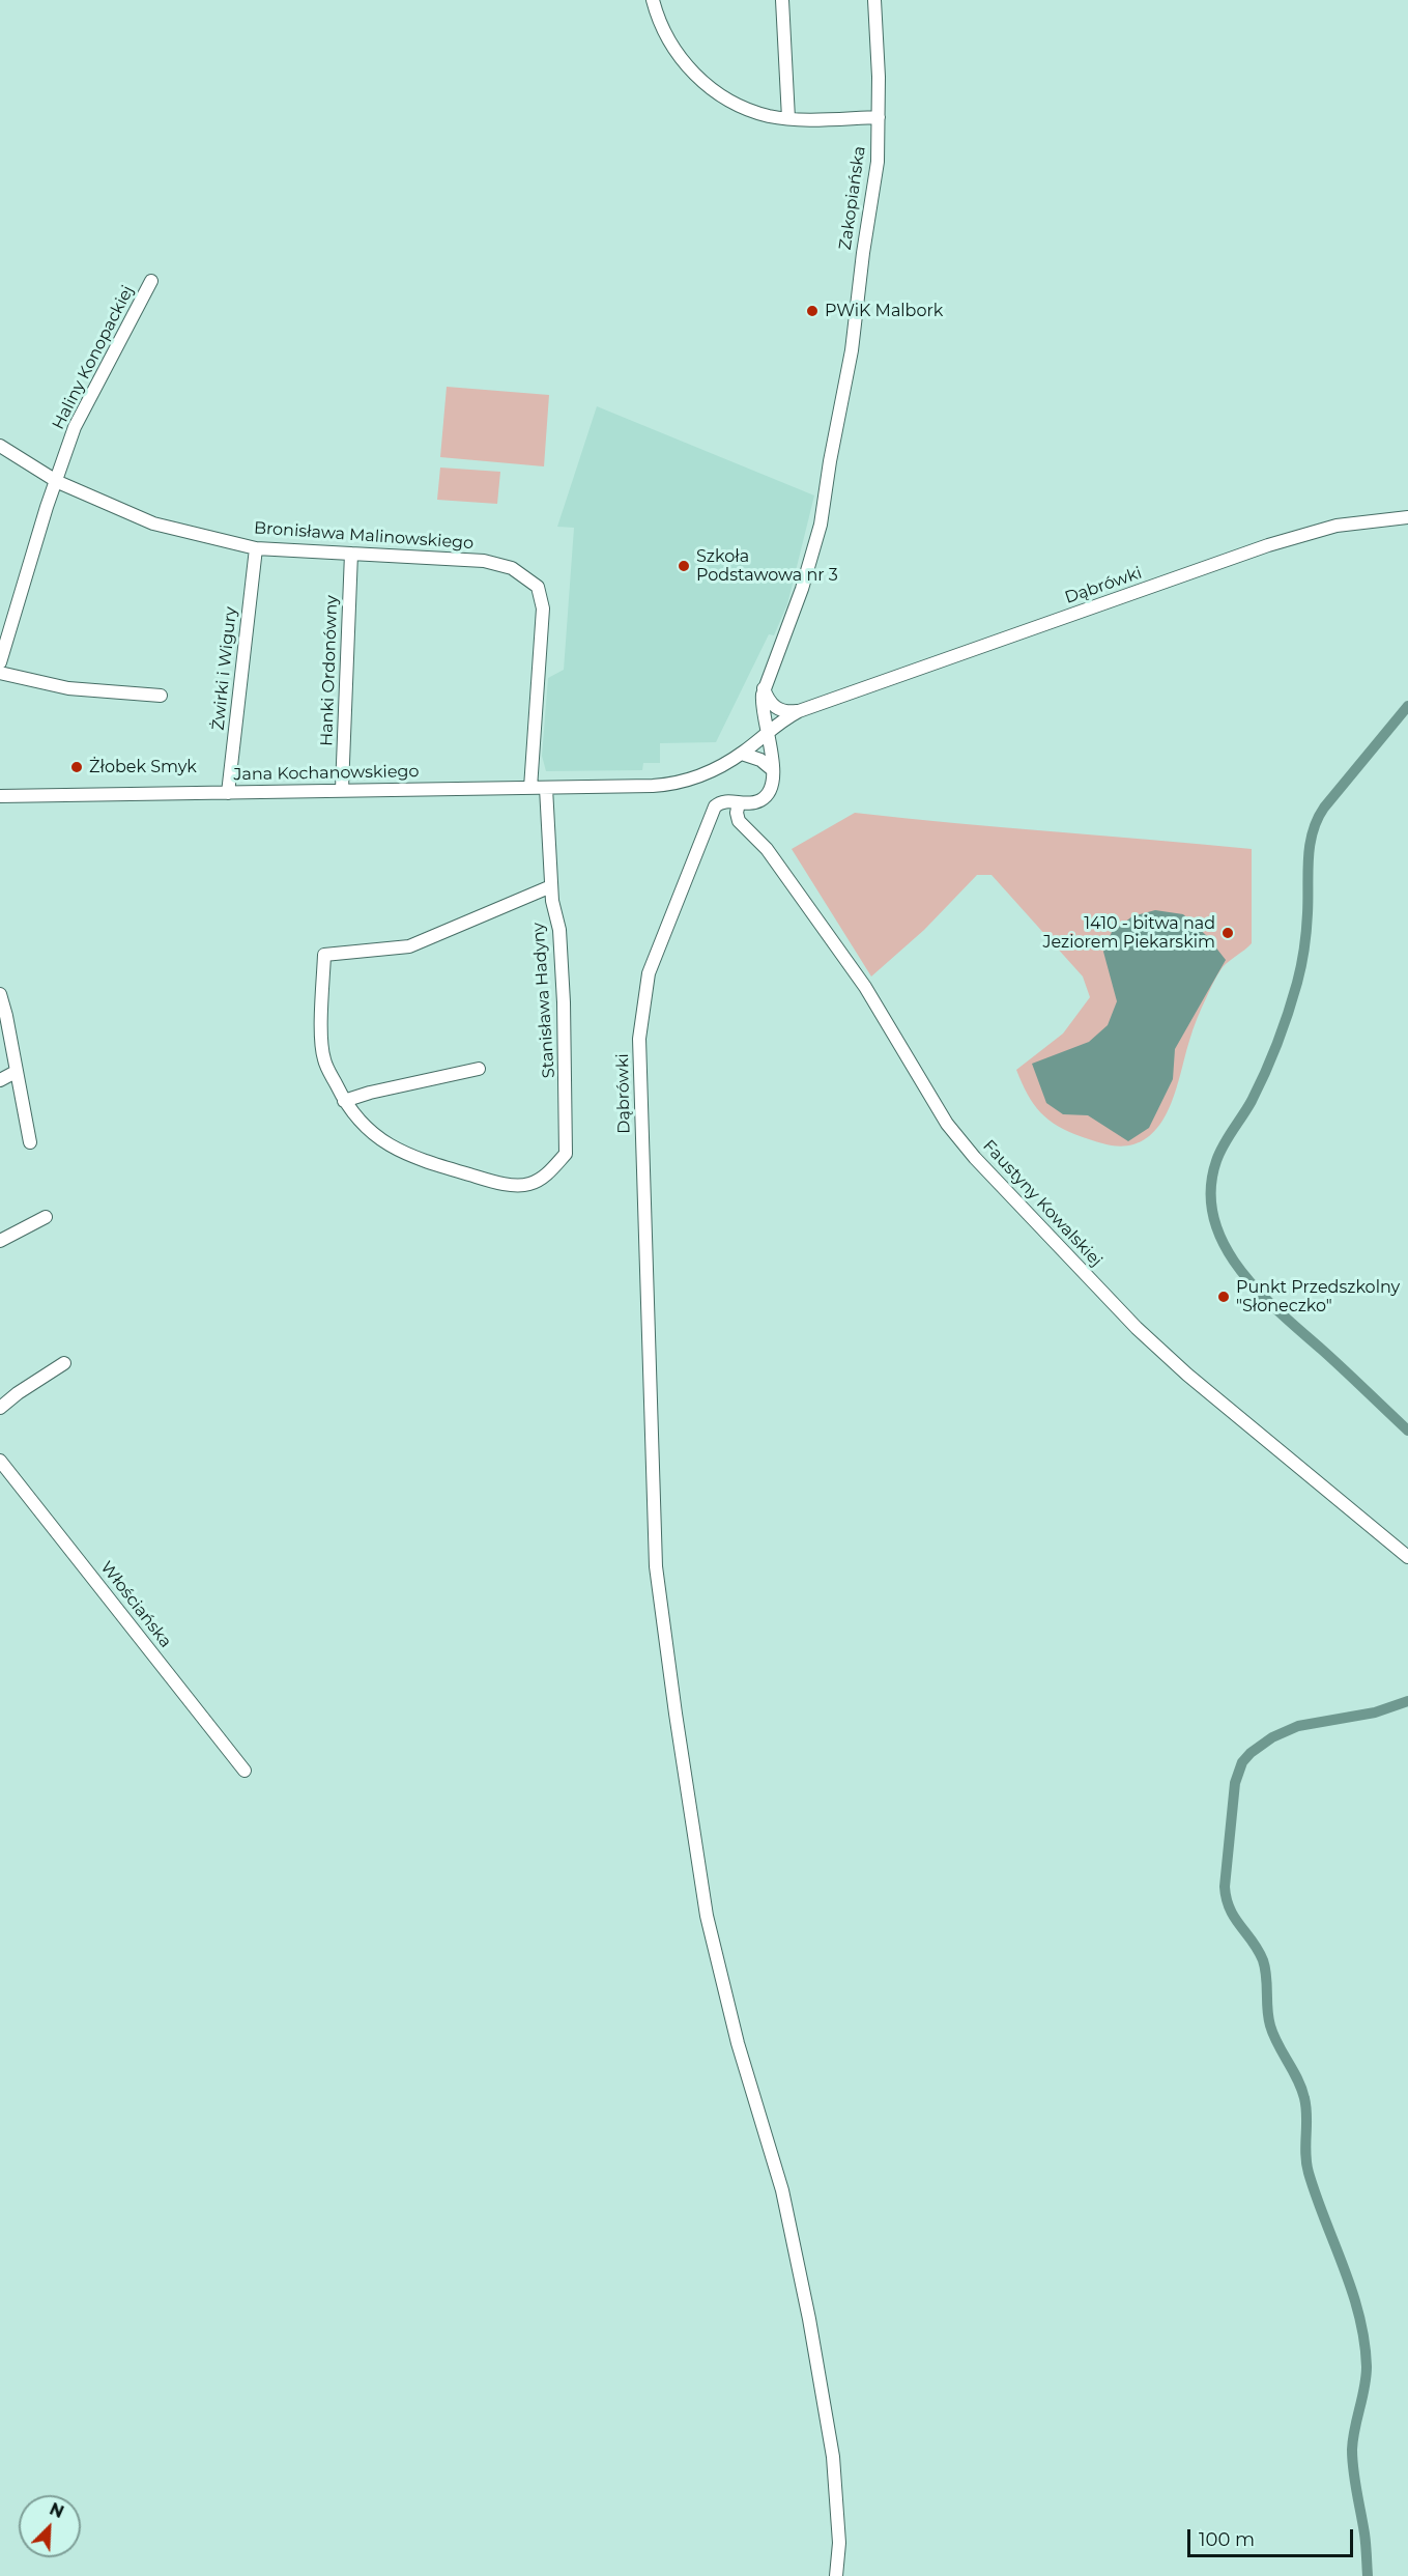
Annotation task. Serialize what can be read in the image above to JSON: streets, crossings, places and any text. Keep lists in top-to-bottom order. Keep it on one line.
{"streets":{"street":["Zakopiańska","Haliny Konopackiej","Bronisława Malinowskiego","Dąbrówki","Żwirki i Wigury","Hanki Ordonówny","Jana Kochanowskiego","Stanisława Hadyny","Faustyny Kowalskiej","Włościańska"]},"crossings":[["Haliny Konopackiej","Bronisława Malinowskiego"],["Bronisława Malinowskiego","Żwirki i Wigury"],["Bronisława Malinowskiego","Hanki Ordonówny"],["Bronisława Malinowskiego","Jana Kochanowskiego"],["Dąbrówki","Jana Kochanowskiego"],["Dąbrówki","Faustyny Kowalskiej"],["Żwirki i Wigury","Jana Kochanowskiego"],["Hanki Ordonówny","Jana Kochanowskiego"],["Jana Kochanowskiego","Stanisława Hadyny"]],"places":["PWiK Malbork","Szkoła Podstawowa nr 3","Żłobek Smyk","1410 - bitwa nad Jeziorem Piekarskim","Punkt Przedszkolny \"Słoneczko\""],"scale_bar":"100 m","north":"top right"}
